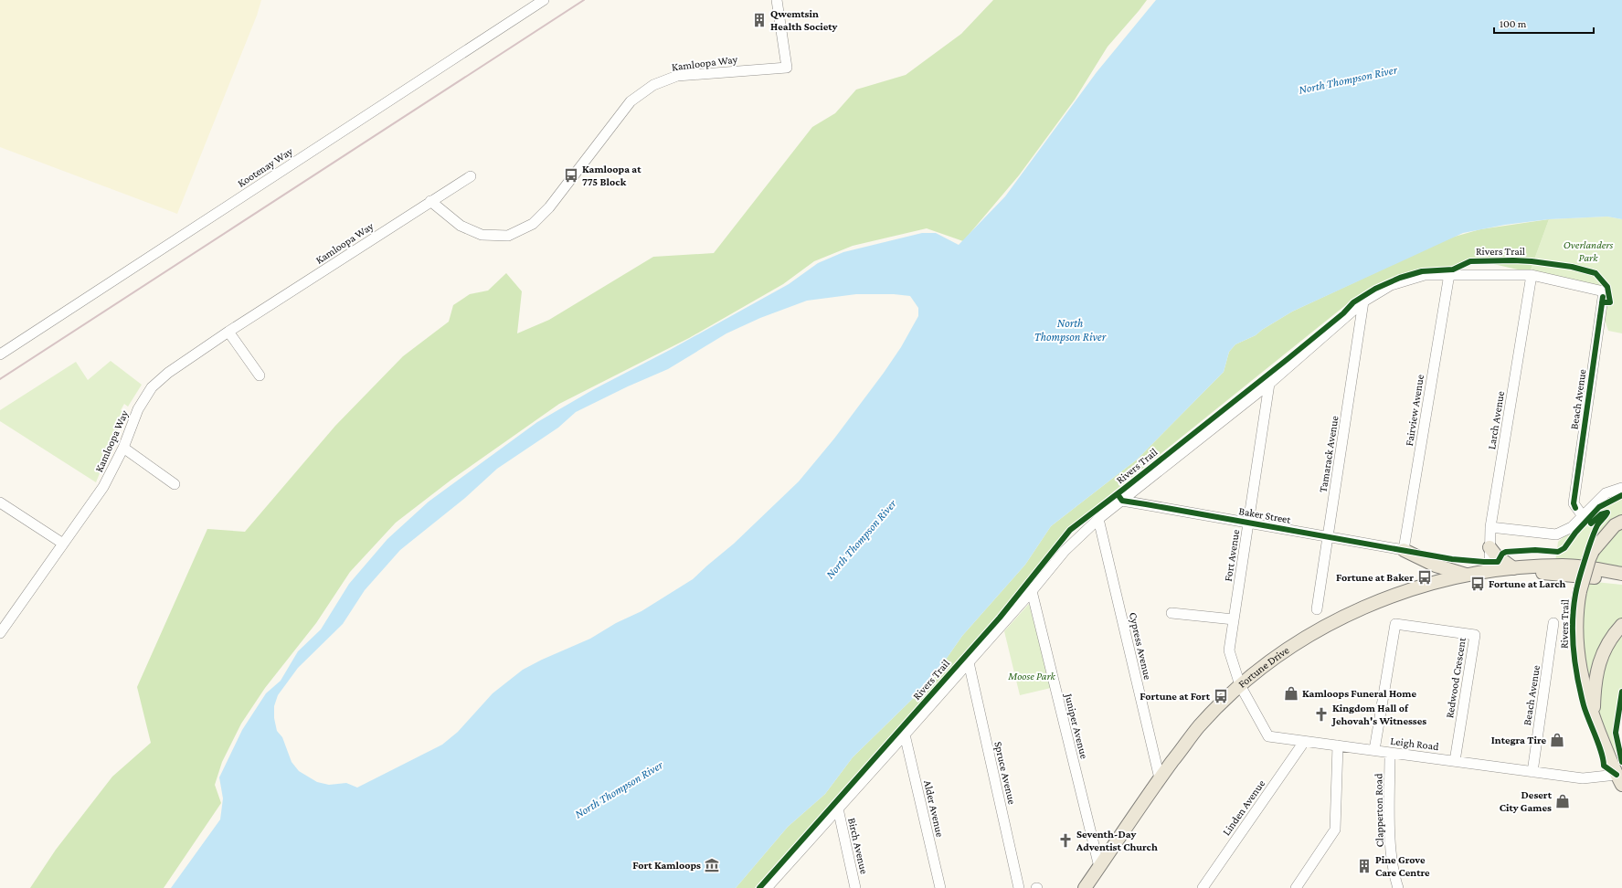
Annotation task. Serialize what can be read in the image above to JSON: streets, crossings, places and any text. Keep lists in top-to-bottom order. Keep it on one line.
{"streets":{"main road":["Fortune Drive"],"street":["Kamloopa Way","Kootenay Way","Beach Avenue","Fairview Avenue","Larch Avenue","Tamarack Avenue","Baker Street","Fort Avenue","Cypress Avenue","Redwood Crescent","Juniper Avenue","Leigh Road","Spruce Avenue","Linden Avenue","Alder Avenue","Clapperton Road","Birch Avenue"],"cycle path":["Rivers Trail"]},"crossings":[["Beach Avenue","Larch Avenue"],["Beach Avenue","Leigh Road"],["Fairview Avenue","Baker Street"],["Larch Avenue","Fortune Drive"],["Tamarack Avenue","Baker Street"],["Baker Street","Fort Avenue"],["Fort Avenue","Fortune Drive"],["Fort Avenue","Leigh Road"],["Cypress Avenue","Fortune Drive"],["Fortune Drive","Juniper Avenue"],["Fortune Drive","Leigh Road"],["Redwood Crescent","Leigh Road"],["Leigh Road","Linden Avenue"],["Leigh Road","Clapperton Road"]],"water":["North Thompson River"],"parks":["Overlanders Park","Moose Park"],"places":{"building":["Qwemtsin Health Society","Pine Grove Care Centre"],"bus stop":["Kamloopa at 775 Block","Fortune at Baker","Fortune at Larch","Fortune at Fort"],"shop":["Kamloops Funeral Home","Integra Tire","Desert City Games"],"church":["Kingdom Hall of Jehovah's Witnesses","Seventh-Day Adventist Church"],"museum":["Fort Kamloops"]},"scale_bar":"100 m"}
